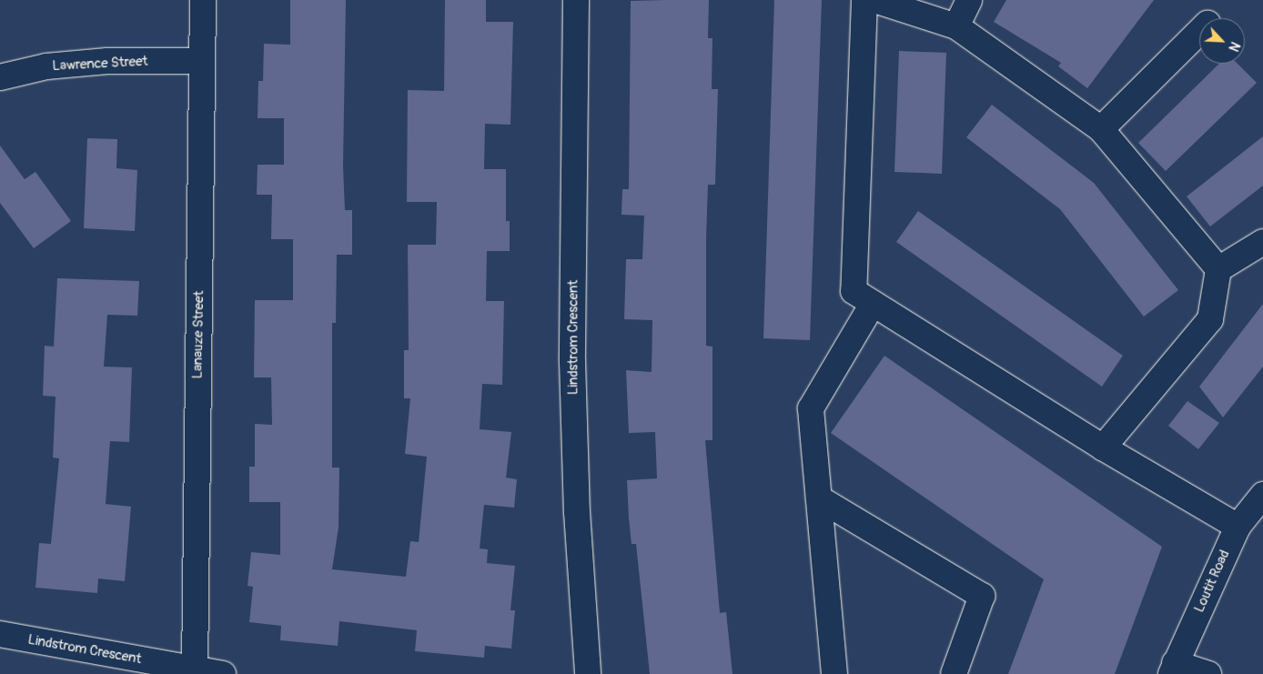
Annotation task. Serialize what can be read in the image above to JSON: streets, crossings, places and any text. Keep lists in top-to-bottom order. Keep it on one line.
{"streets":{"street":["Lawrence Street","Lanauze Street","Lindstrom Crescent","Loutit Road"]},"crossings":[["Lawrence Street","Lanauze Street"],["Lanauze Street","Lindstrom Crescent"]],"north":"bottom right"}
